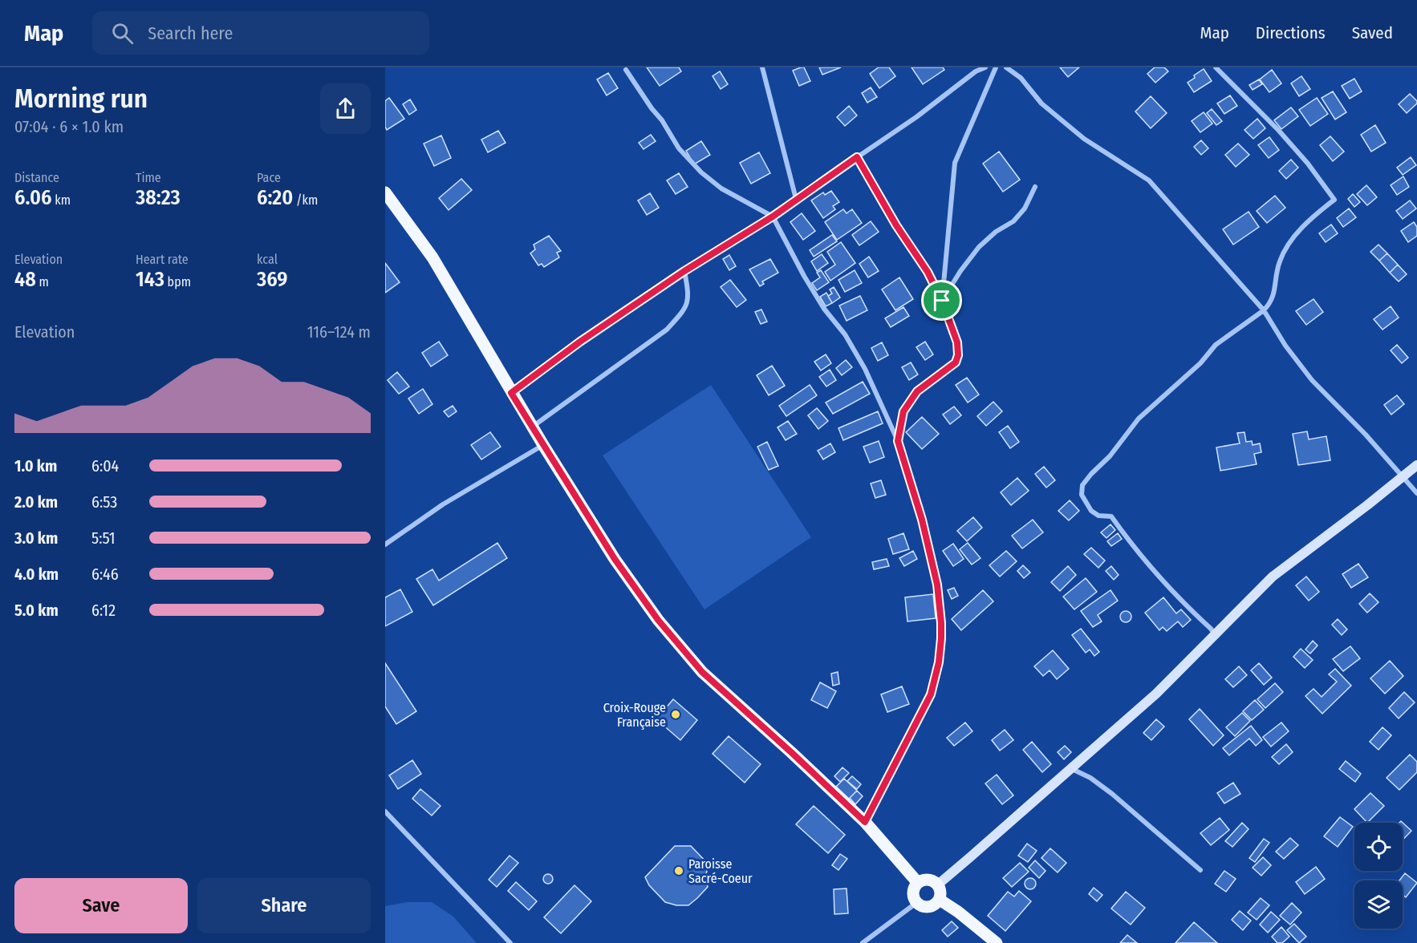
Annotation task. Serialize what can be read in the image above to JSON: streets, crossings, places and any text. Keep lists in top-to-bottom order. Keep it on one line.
{"places":["Croix-Rouge Française","Paroisse Sacré-Coeur"],"page":{"header":"Map","search":"Search here","nav":["Map","Directions","Saved"],"heading":["Morning run","07:04 · 6 × 1.0 km"],"stats":[["Distance","6.06 km"],["Time","38:23"],["Pace","6:20 /km"],["Elevation","48 m"],["Heart rate","143 bpm"],["kcal","369"]],"chart":["Elevation","116–124 m"],"list":[{"name":"1.0 km","note":"6:04"},{"name":"2.0 km","note":"6:53"},{"name":"3.0 km","note":"5:51"},{"name":"4.0 km","note":"6:46"},{"name":"5.0 km","note":"6:12"}],"buttons":["Save","Share"]}}
